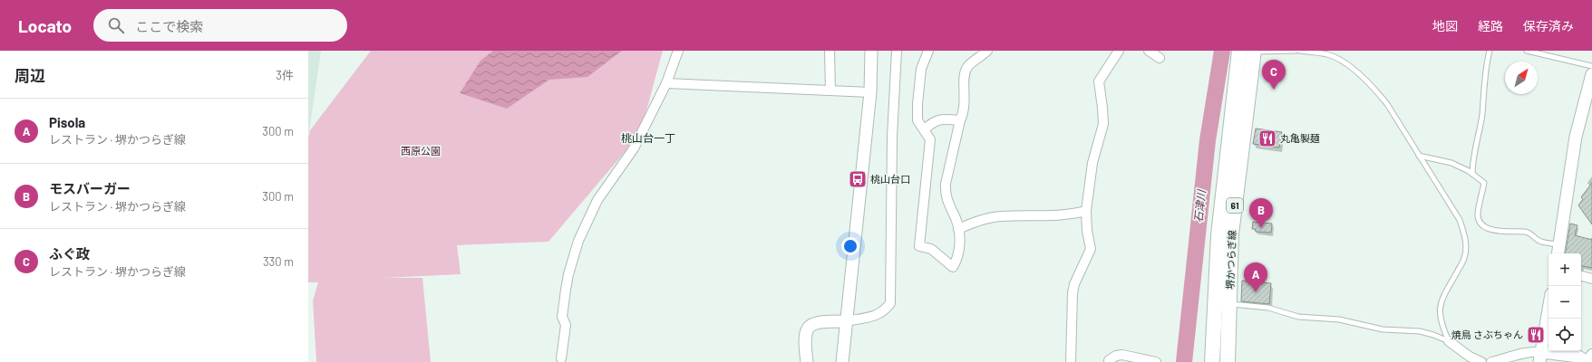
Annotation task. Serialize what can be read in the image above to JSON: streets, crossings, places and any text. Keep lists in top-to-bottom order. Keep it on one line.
{"streets":{"main road":["61","堺かつらぎ線"]},"districts":["桃山台一丁"],"water":["石津川"],"parks":["西原公園"],"places":{"restaurant":["丸亀製麺","焼鳥 さぶちゃん"],"bus stop":["桃山台口"]},"north":"top right","page":{"header":"Locato","search":"ここで検索","nav":["地図","経路","保存済み"],"heading":["周辺","3件"],"pins":["C","B","A"],"list":[{"mark":"A","name":"Pisola","note":"レストラン · 堺かつらぎ線","value":"300 m"},{"mark":"B","name":"モスバーガー","note":"レストラン · 堺かつらぎ線","value":"300 m"},{"mark":"C","name":"ふぐ政","note":"レストラン · 堺かつらぎ線","value":"330 m"}],"map_buttons":["+","−"]}}
